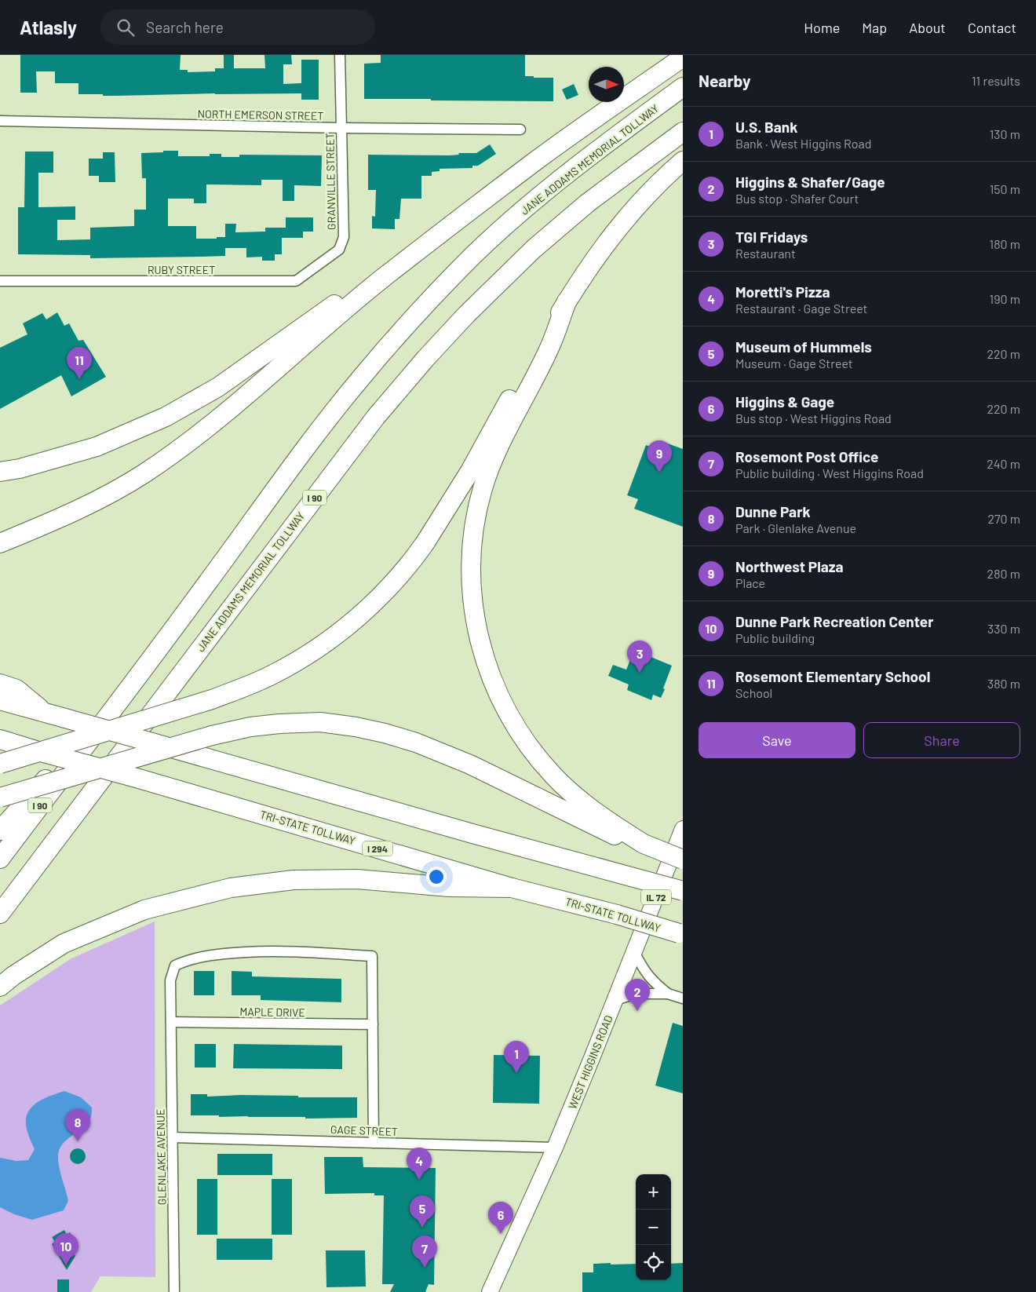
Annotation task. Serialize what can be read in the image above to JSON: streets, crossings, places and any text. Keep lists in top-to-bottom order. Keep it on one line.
{"streets":{"highway":["JANE ADDAMS MEMORIAL TOLLWAY","I 90","TRI-STATE TOLLWAY","I 294"],"main road":["IL 72","WEST HIGGINS ROAD"],"street":["NORTH EMERSON STREET","GRANVILLE STREET","RUBY STREET","MAPLE DRIVE","GAGE STREET","GLENLAKE AVENUE"]},"crossings":[["NORTH EMERSON STREET","GRANVILLE STREET"],["GRANVILLE STREET","RUBY STREET"],["MAPLE DRIVE","GLENLAKE AVENUE"],["WEST HIGGINS ROAD","GAGE STREET"],["GAGE STREET","GLENLAKE AVENUE"]],"north":"right","page":{"header":"Atlasly","search":"Search here","nav":["Home","Map","About","Contact"],"heading":["Nearby","11 results"],"list":[{"mark":"1","name":"U.S. Bank","note":"Bank · West Higgins Road","value":"130 m"},{"mark":"2","name":"Higgins & Shafer/Gage","note":"Bus stop · Shafer Court","value":"150 m"},{"mark":"3","name":"TGI Fridays","note":"Restaurant","value":"180 m"},{"mark":"4","name":"Moretti's Pizza","note":"Restaurant · Gage Street","value":"190 m"},{"mark":"5","name":"Museum of Hummels","note":"Museum · Gage Street","value":"220 m"},{"mark":"6","name":"Higgins & Gage","note":"Bus stop · West Higgins Road","value":"220 m"},{"mark":"7","name":"Rosemont Post Office","note":"Public building · West Higgins Road","value":"240 m"},{"mark":"8","name":"Dunne Park","note":"Park · Glenlake Avenue","value":"270 m"},{"mark":"9","name":"Northwest Plaza","note":"Place","value":"280 m"},{"mark":"10","name":"Dunne Park Recreation Center","note":"Public building","value":"330 m"},{"mark":"11","name":"Rosemont Elementary School","note":"School","value":"380 m"}],"pins":["11","9","3","2","1","8","4","5","6","10","7"],"buttons":["Save","Share"],"map_buttons":["+","−"]}}
